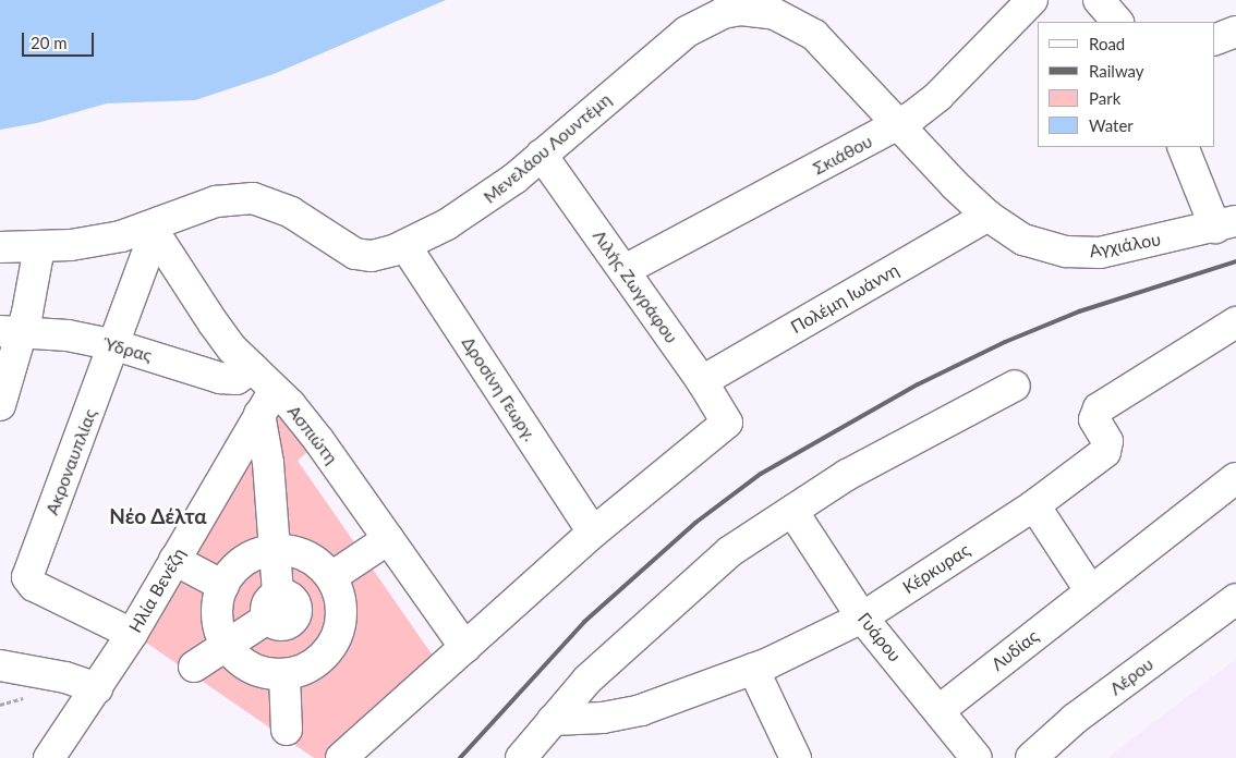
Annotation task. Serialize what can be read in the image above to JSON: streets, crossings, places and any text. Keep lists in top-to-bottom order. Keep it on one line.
{"streets":{"street":["Μενελάου Λουντέμη","Σκιάθου","Αγχιάλου","Λιλής Ζωγράφου","Πολέμη Ιωάννη","Ύδρας","Δροσίνη Γεωργ.","Ασπιώτη","Ακροναυπλίας","Κέρκυρας","Ηλία Βενέζη","Γυάρου","Λυδίας","Λέρου"]},"crossings":[["Μενελάου Λουντέμη","Σκιάθου"],["Μενελάου Λουντέμη","Αγχιάλου"],["Μενελάου Λουντέμη","Λιλής Ζωγράφου"],["Μενελάου Λουντέμη","Πολέμη Ιωάννη"],["Μενελάου Λουντέμη","Δροσίνη Γεωργ."],["Μενελάου Λουντέμη","Ασπιώτη"],["Μενελάου Λουντέμη","Ακροναυπλίας"],["Σκιάθου","Λιλής Ζωγράφου"],["Αγχιάλου","Πολέμη Ιωάννη"],["Λιλής Ζωγράφου","Πολέμη Ιωάννη"],["Λιλής Ζωγράφου","Δροσίνη Γεωργ."],["Ύδρας","Ασπιώτη"],["Ύδρας","Ακροναυπλίας"],["Ασπιώτη","Ακροναυπλίας"],["Ασπιώτη","Ηλία Βενέζη"],["Ακροναυπλίας","Ηλία Βενέζη"],["Κέρκυρας","Γυάρου"],["Γυάρου","Λυδίας"]],"districts":["Νέο Δέλτα"],"legend":["Road","Railway","Park","Water"],"scale_bar":"20 m"}
